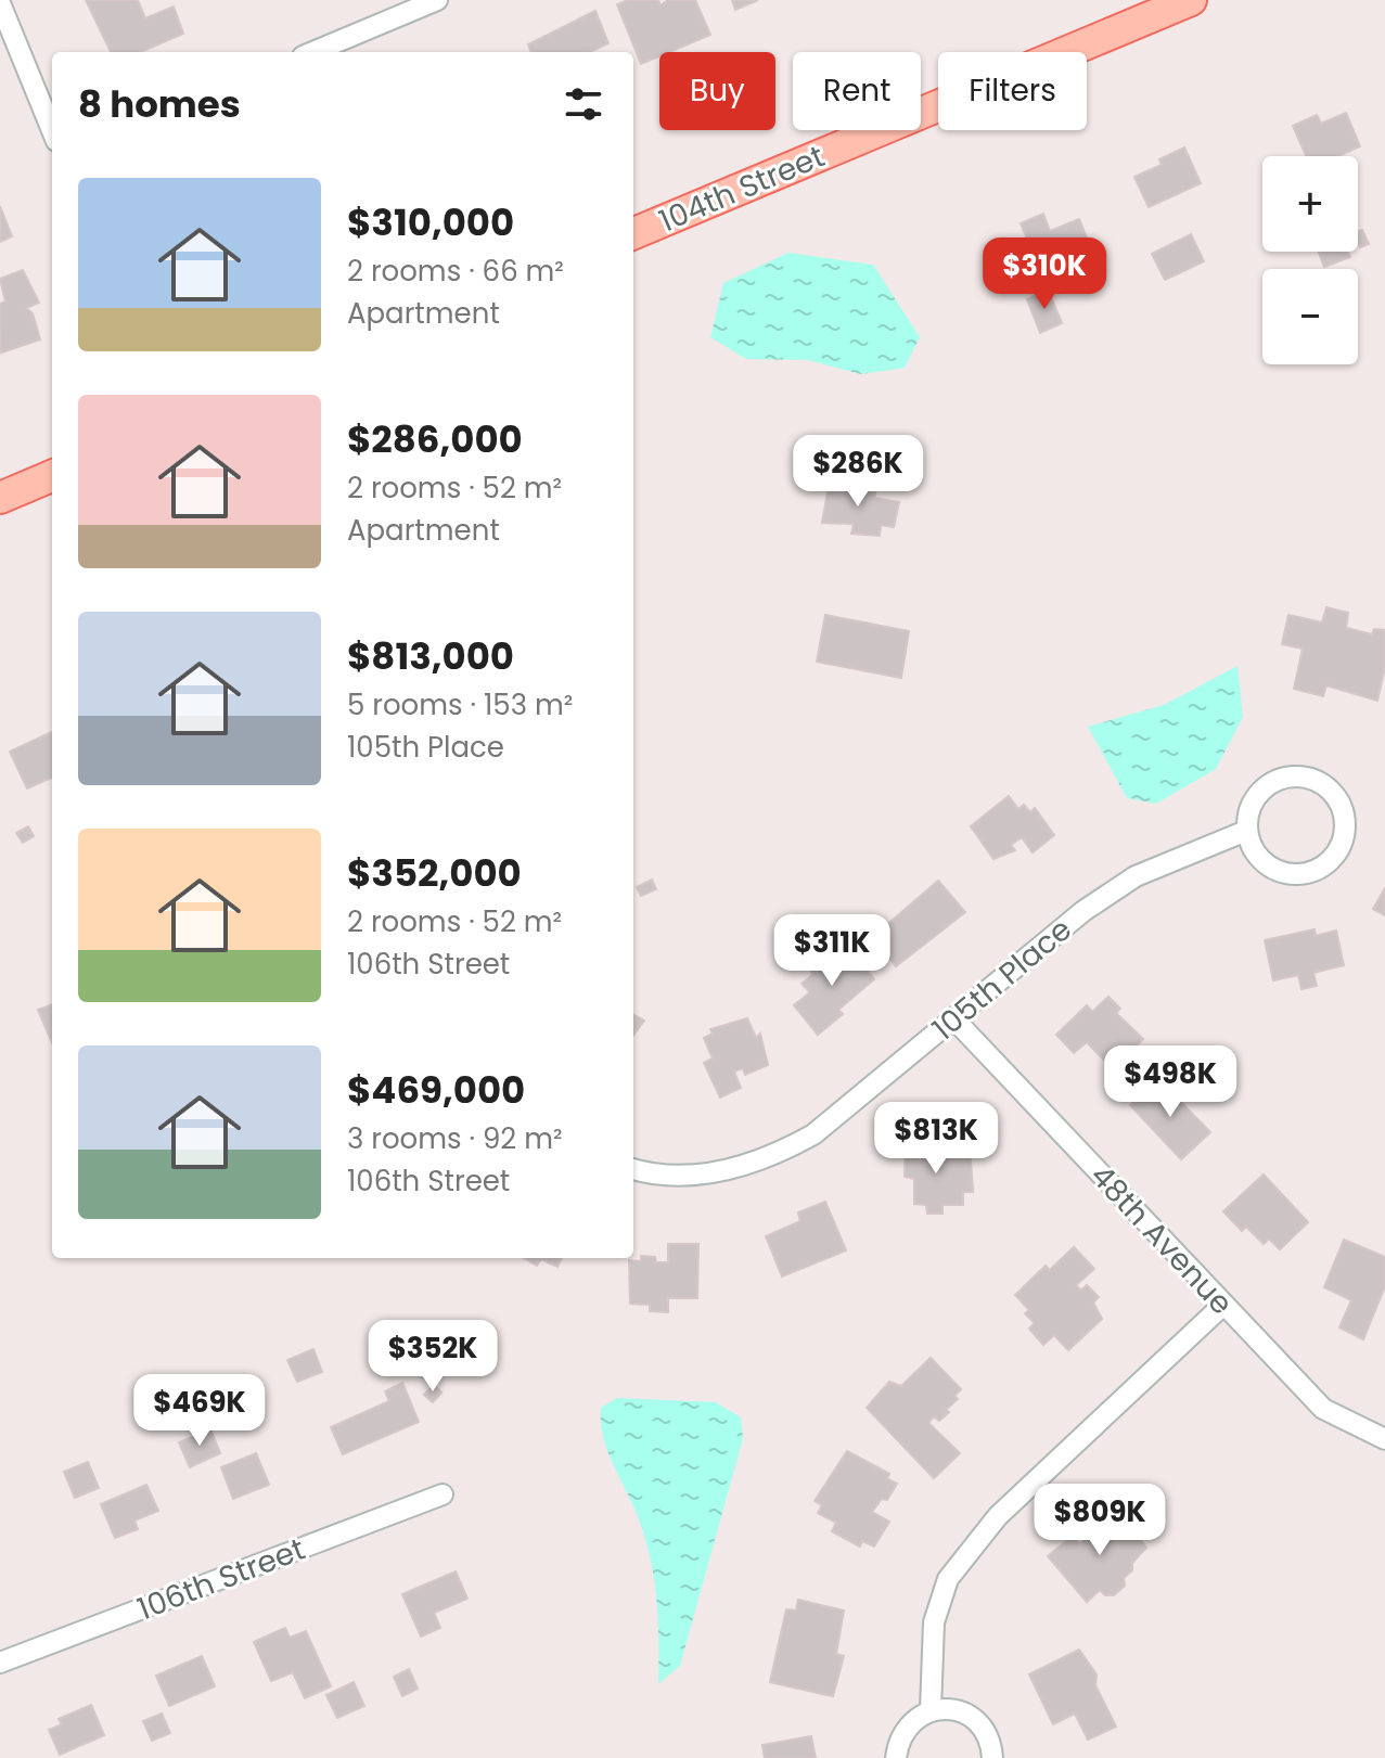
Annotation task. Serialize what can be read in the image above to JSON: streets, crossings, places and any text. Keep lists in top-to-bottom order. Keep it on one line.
{"streets":{"main road":["104th Street"],"street":["105th Place","48th Avenue","106th Street"]},"crossings":[["105th Place","48th Avenue"]],"page":{"chip":["Buy","Rent","Filters"],"heading":"8 homes","map_buttons":["+","−"],"list":[{"name":"$310,000","note":"2 rooms · 66 m² · Apartment"},{"name":"$286,000","note":"2 rooms · 52 m² · Apartment"},{"name":"$813,000","note":"5 rooms · 153 m² · 105th Place"},{"name":"$352,000","note":"2 rooms · 52 m² · 106th Street"},{"name":"$469,000","note":"3 rooms · 92 m² · 106th Street"}],"price":["$310K","$286K","$311K","$498K","$813K","$352K","$469K","$809K"]}}
